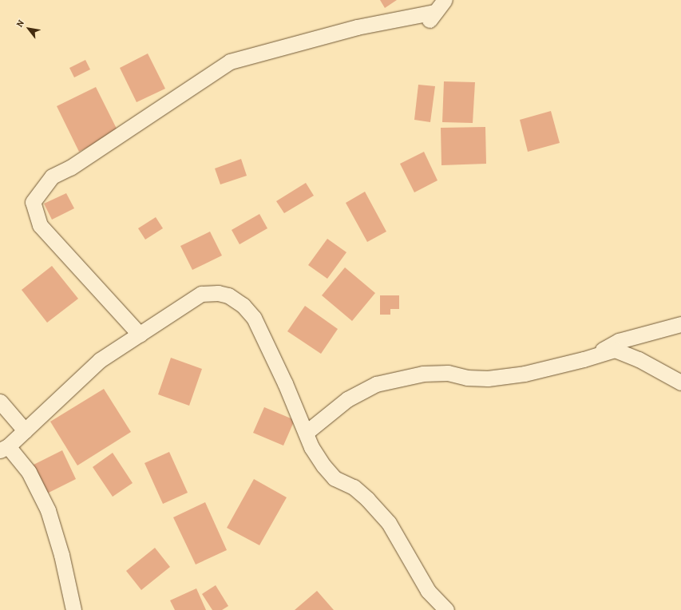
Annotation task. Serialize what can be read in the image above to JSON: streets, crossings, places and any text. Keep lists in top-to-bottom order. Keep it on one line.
{"north":"top left"}
